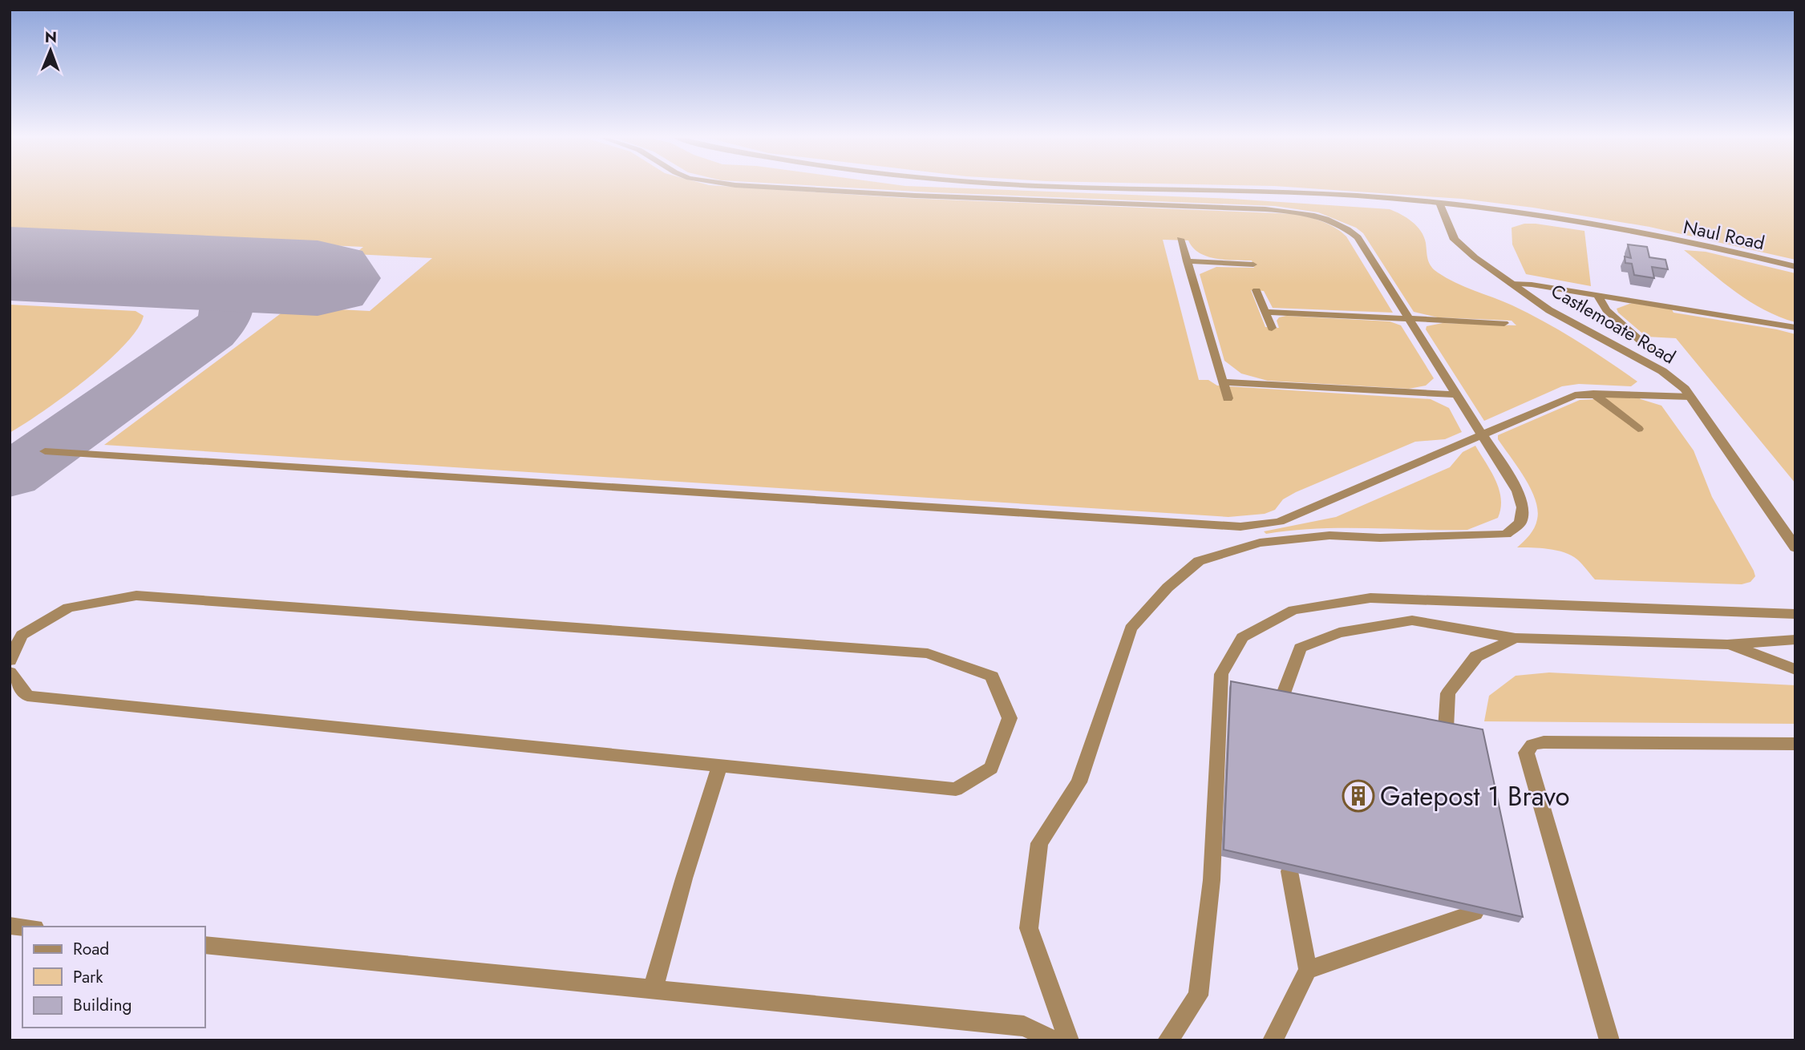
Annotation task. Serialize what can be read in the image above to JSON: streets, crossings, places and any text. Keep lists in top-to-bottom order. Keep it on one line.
{"streets":{"street":["Naul Road","Castlemoate Road"]},"crossings":[["Naul Road","Castlemoate Road"]],"places":{"building":["Gatepost 1 Bravo"]},"legend":["Road","Park","Building"],"north":"top"}
